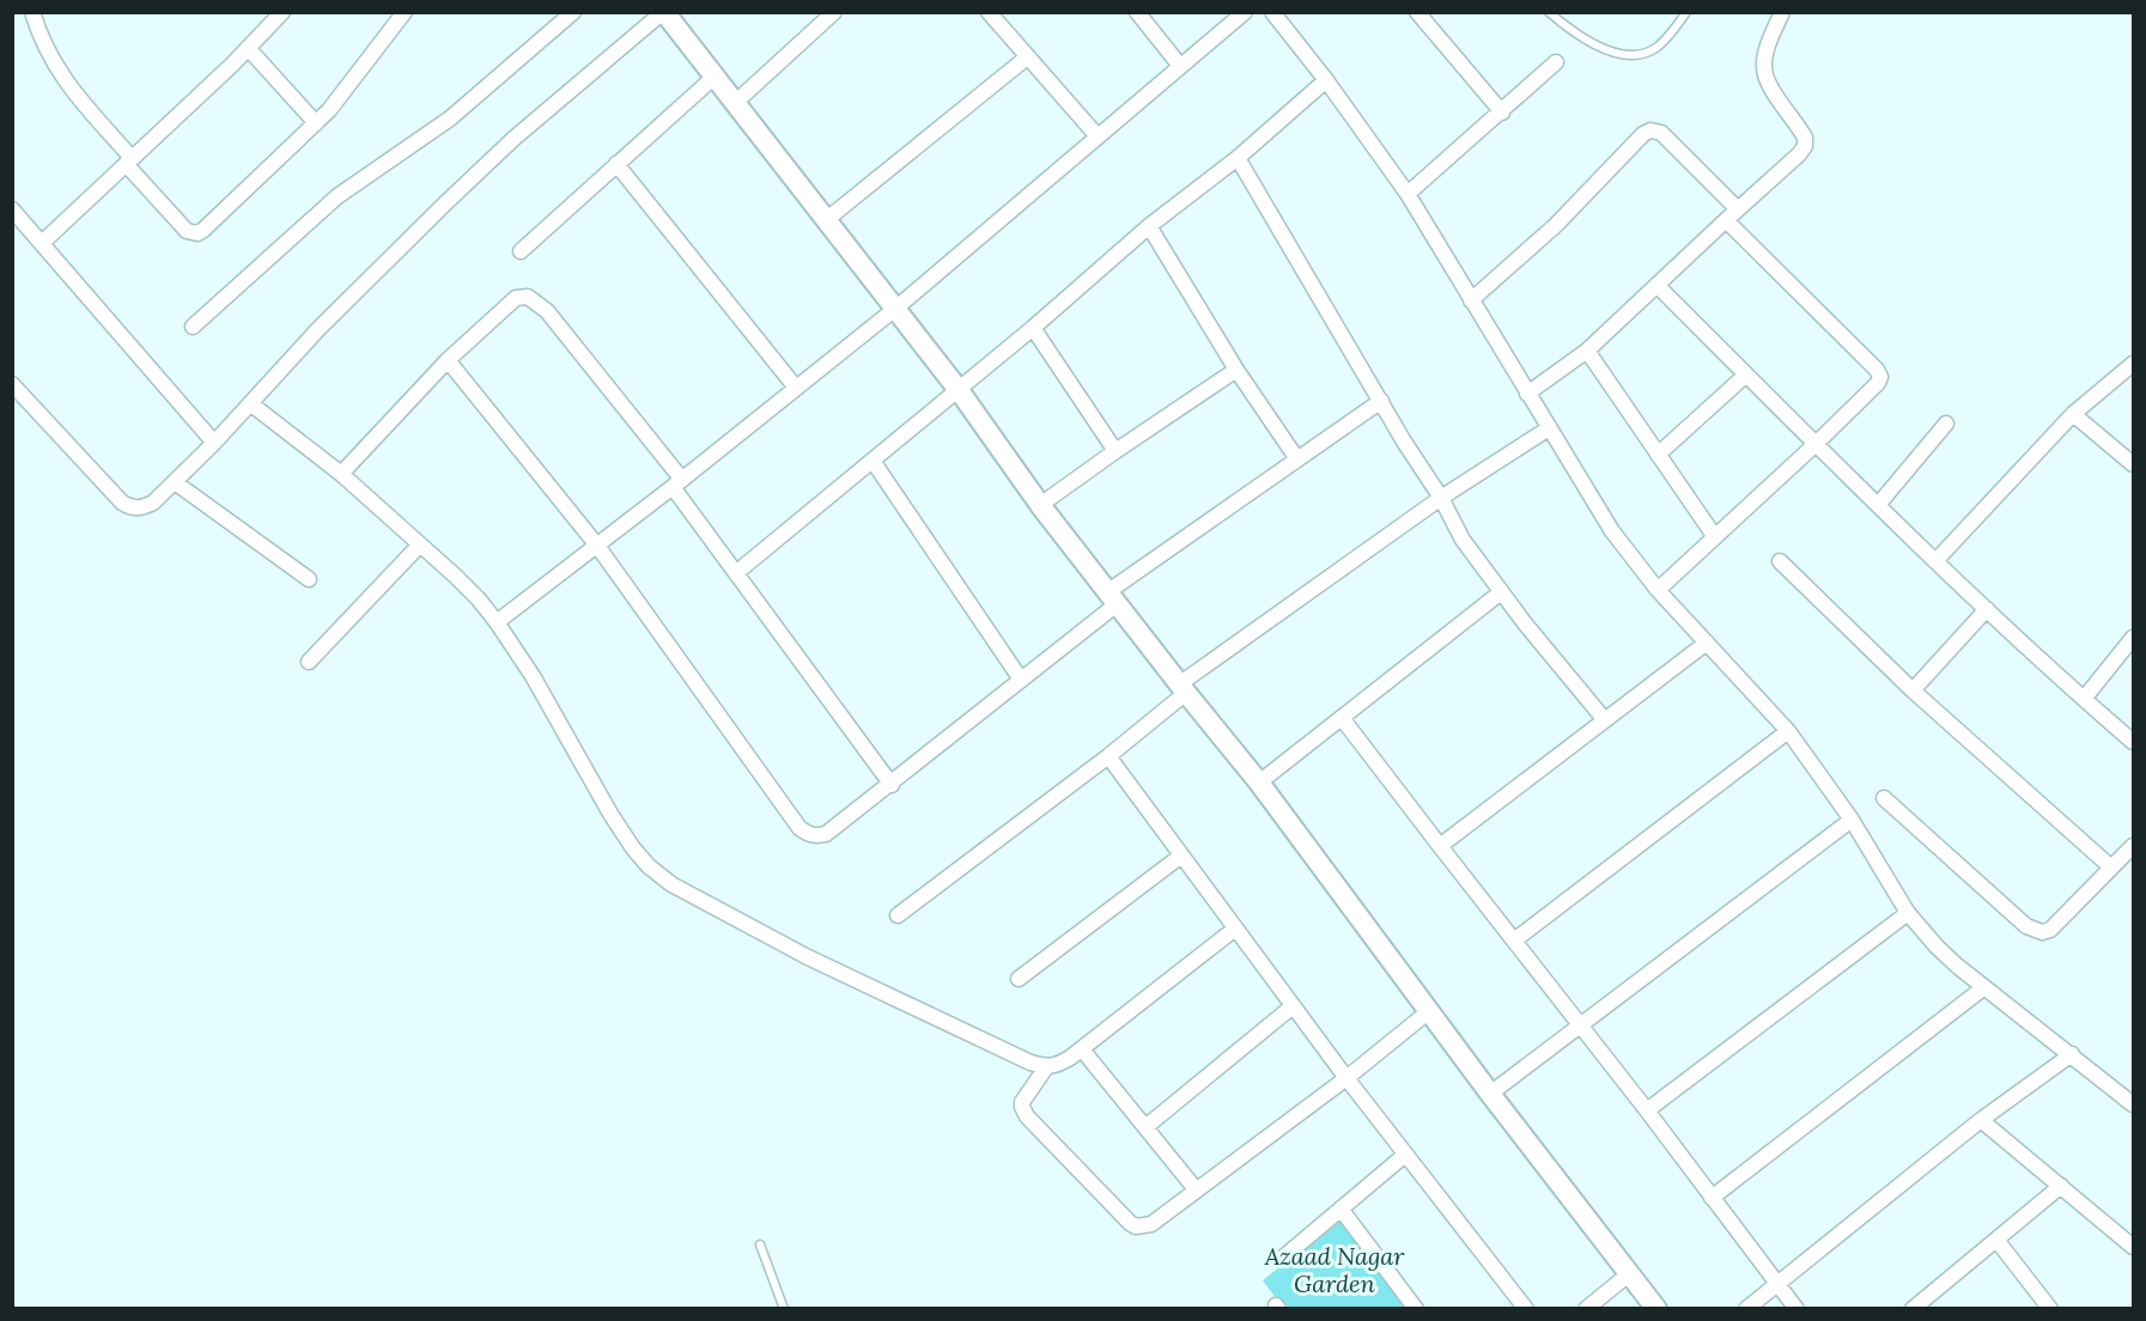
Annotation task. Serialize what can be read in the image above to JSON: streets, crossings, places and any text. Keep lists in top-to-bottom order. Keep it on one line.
{"parks":["Azaad Nagar Garden"]}
